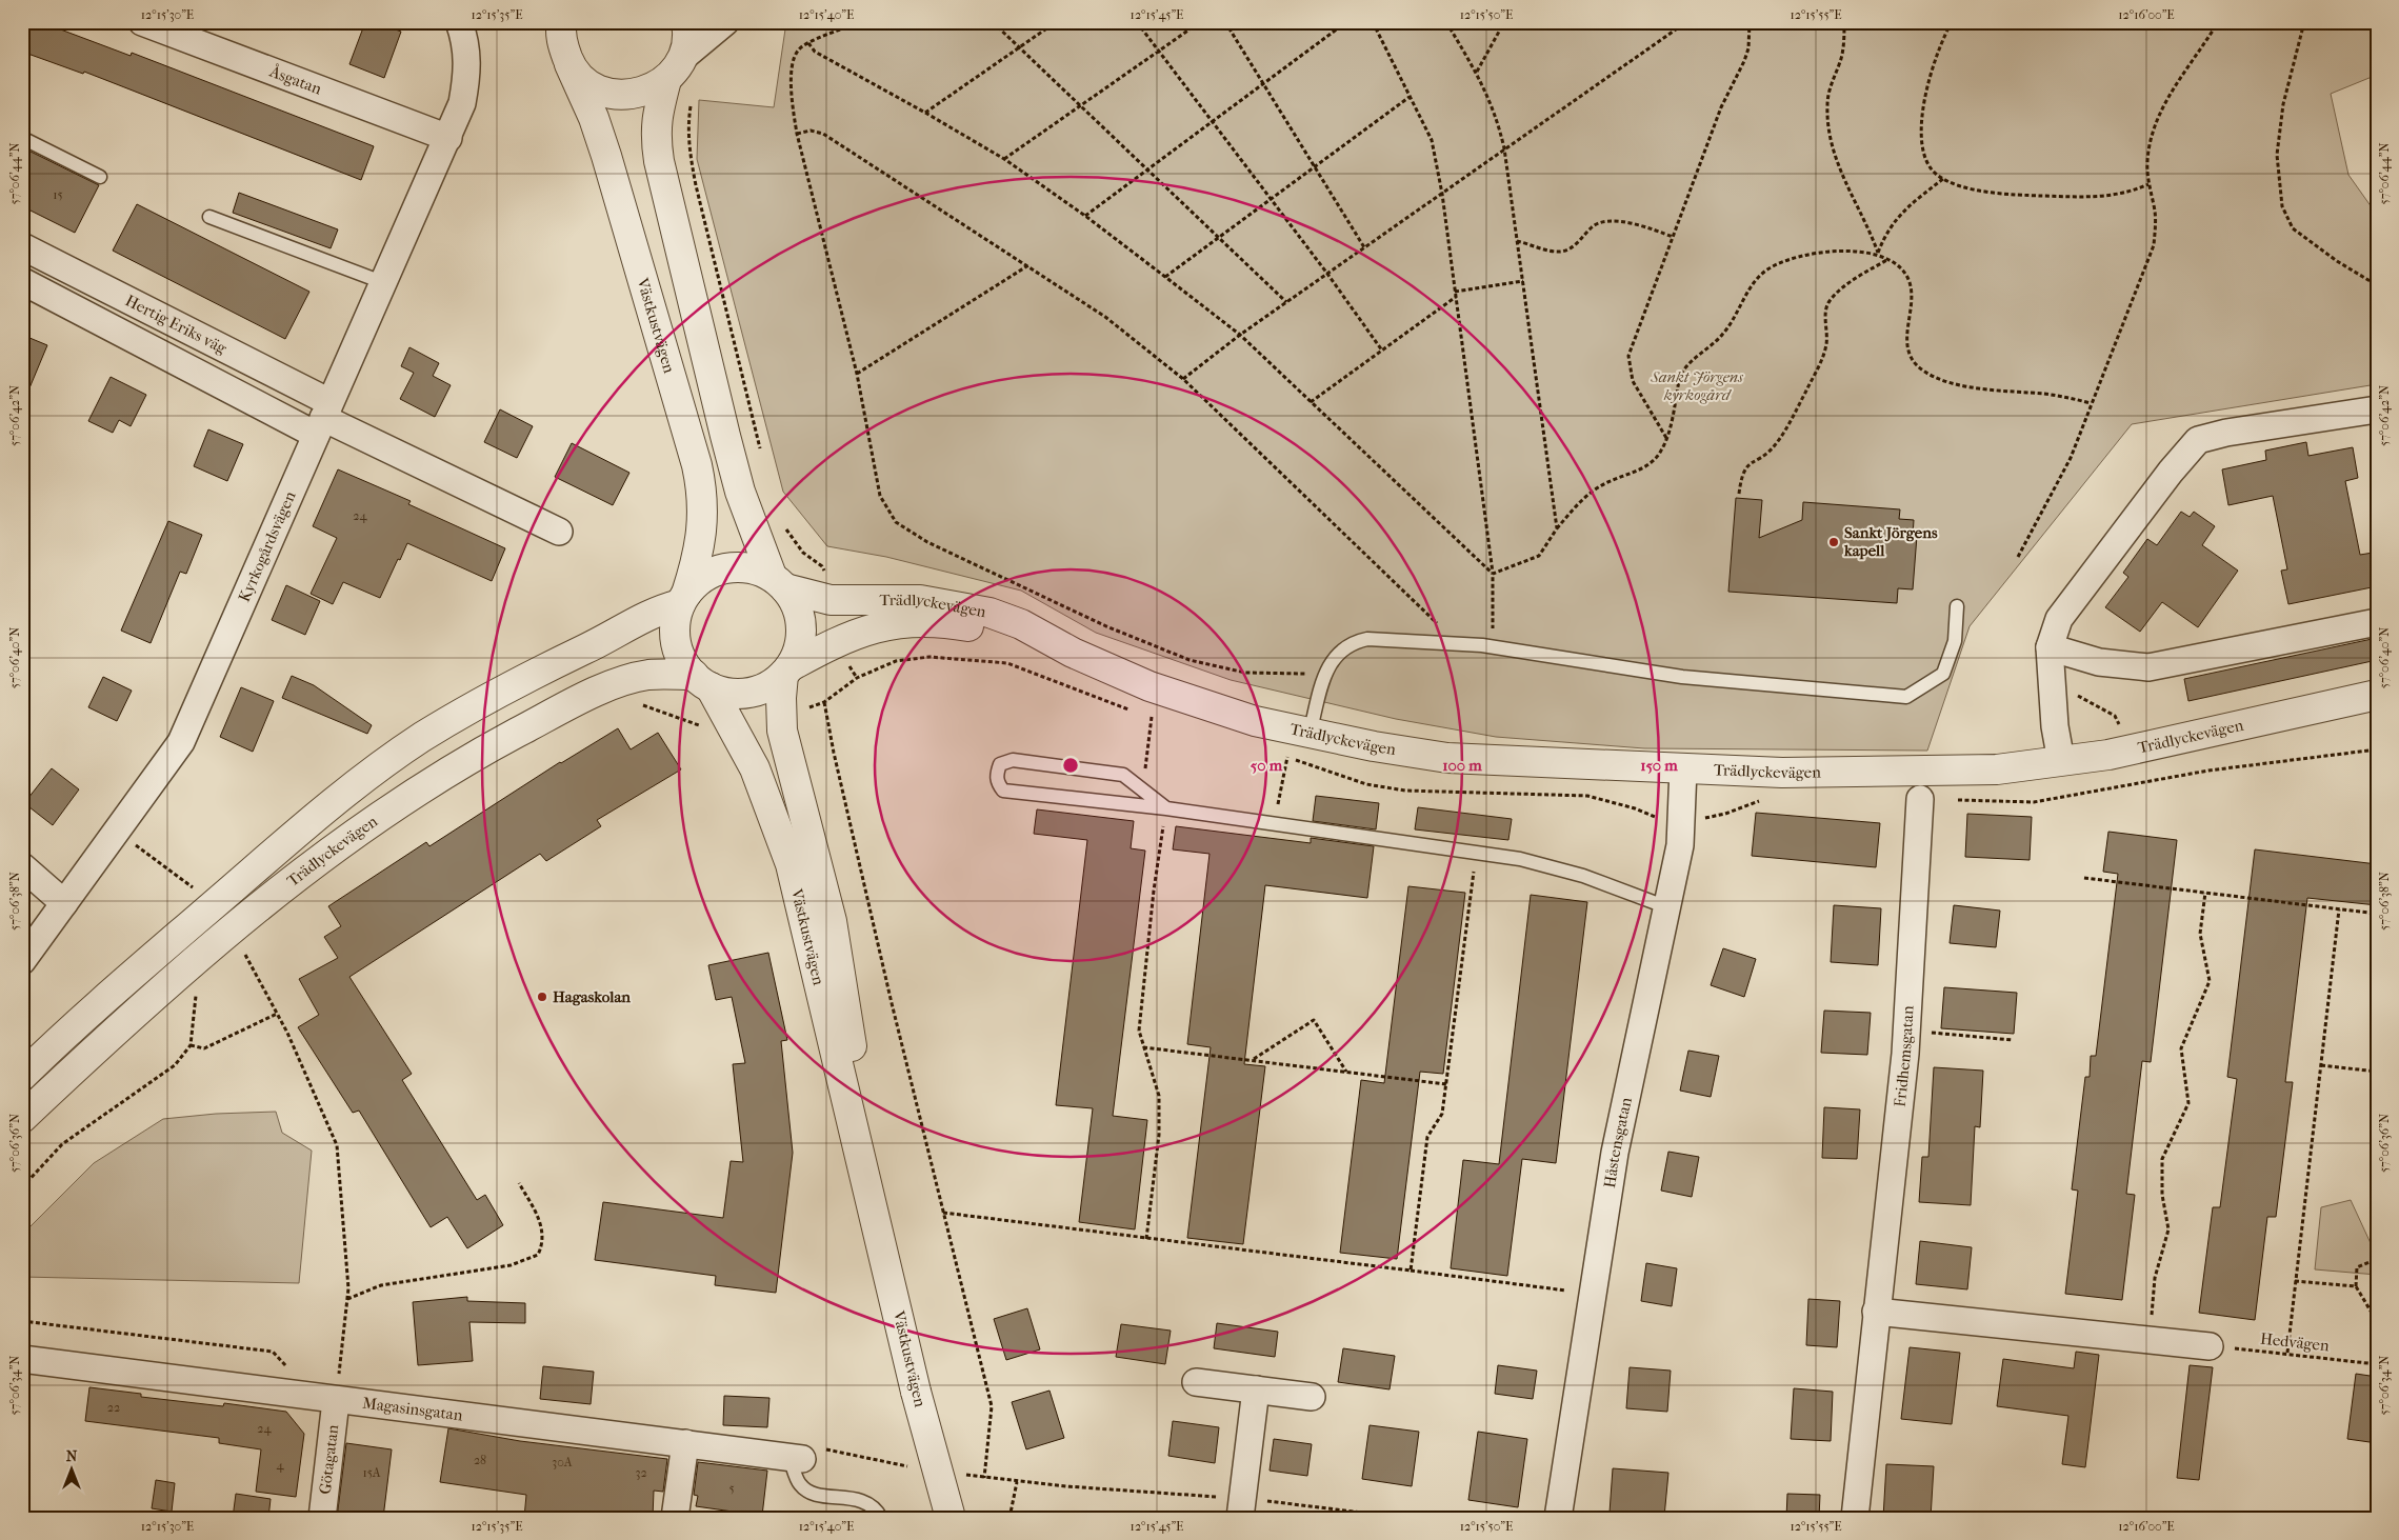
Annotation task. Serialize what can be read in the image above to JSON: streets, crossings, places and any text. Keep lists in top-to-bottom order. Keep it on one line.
{"streets":{"street":["Åsgatan","Hertig Eriks väg","Västkustvägen","Kyrkogårdsvägen","Trädlyckevägen","Fridhemsgatan","Håstensgatan","Magasinsgatan","Götagatan"],"path":["Hedvägen"]},"crossings":[["Åsgatan","Kyrkogårdsvägen"],["Hertig Eriks väg","Kyrkogårdsvägen"],["Västkustvägen","Trädlyckevägen"],["Trädlyckevägen","Håstensgatan"],["Magasinsgatan","Götagatan"]],"parks":["Sankt Jörgens kyrkogård"],"places":["Sankt Jörgens kapell","Hagaskolan"],"house_numbers":["15","24","22","24","28","30A","4","15A","32","5"],"north":"top","coordinates":["12°15'30\"E","12°15'35\"E","12°15'40\"E","12°15'45\"E","12°15'50\"E","12°15'55\"E","12°16'00\"E","57°06'44\"N","57°06'42\"N","57°06'40\"N","57°06'38\"N","57°06'36\"N","57°06'34\"N"],"rings":["50 m","100 m","150 m"]}
